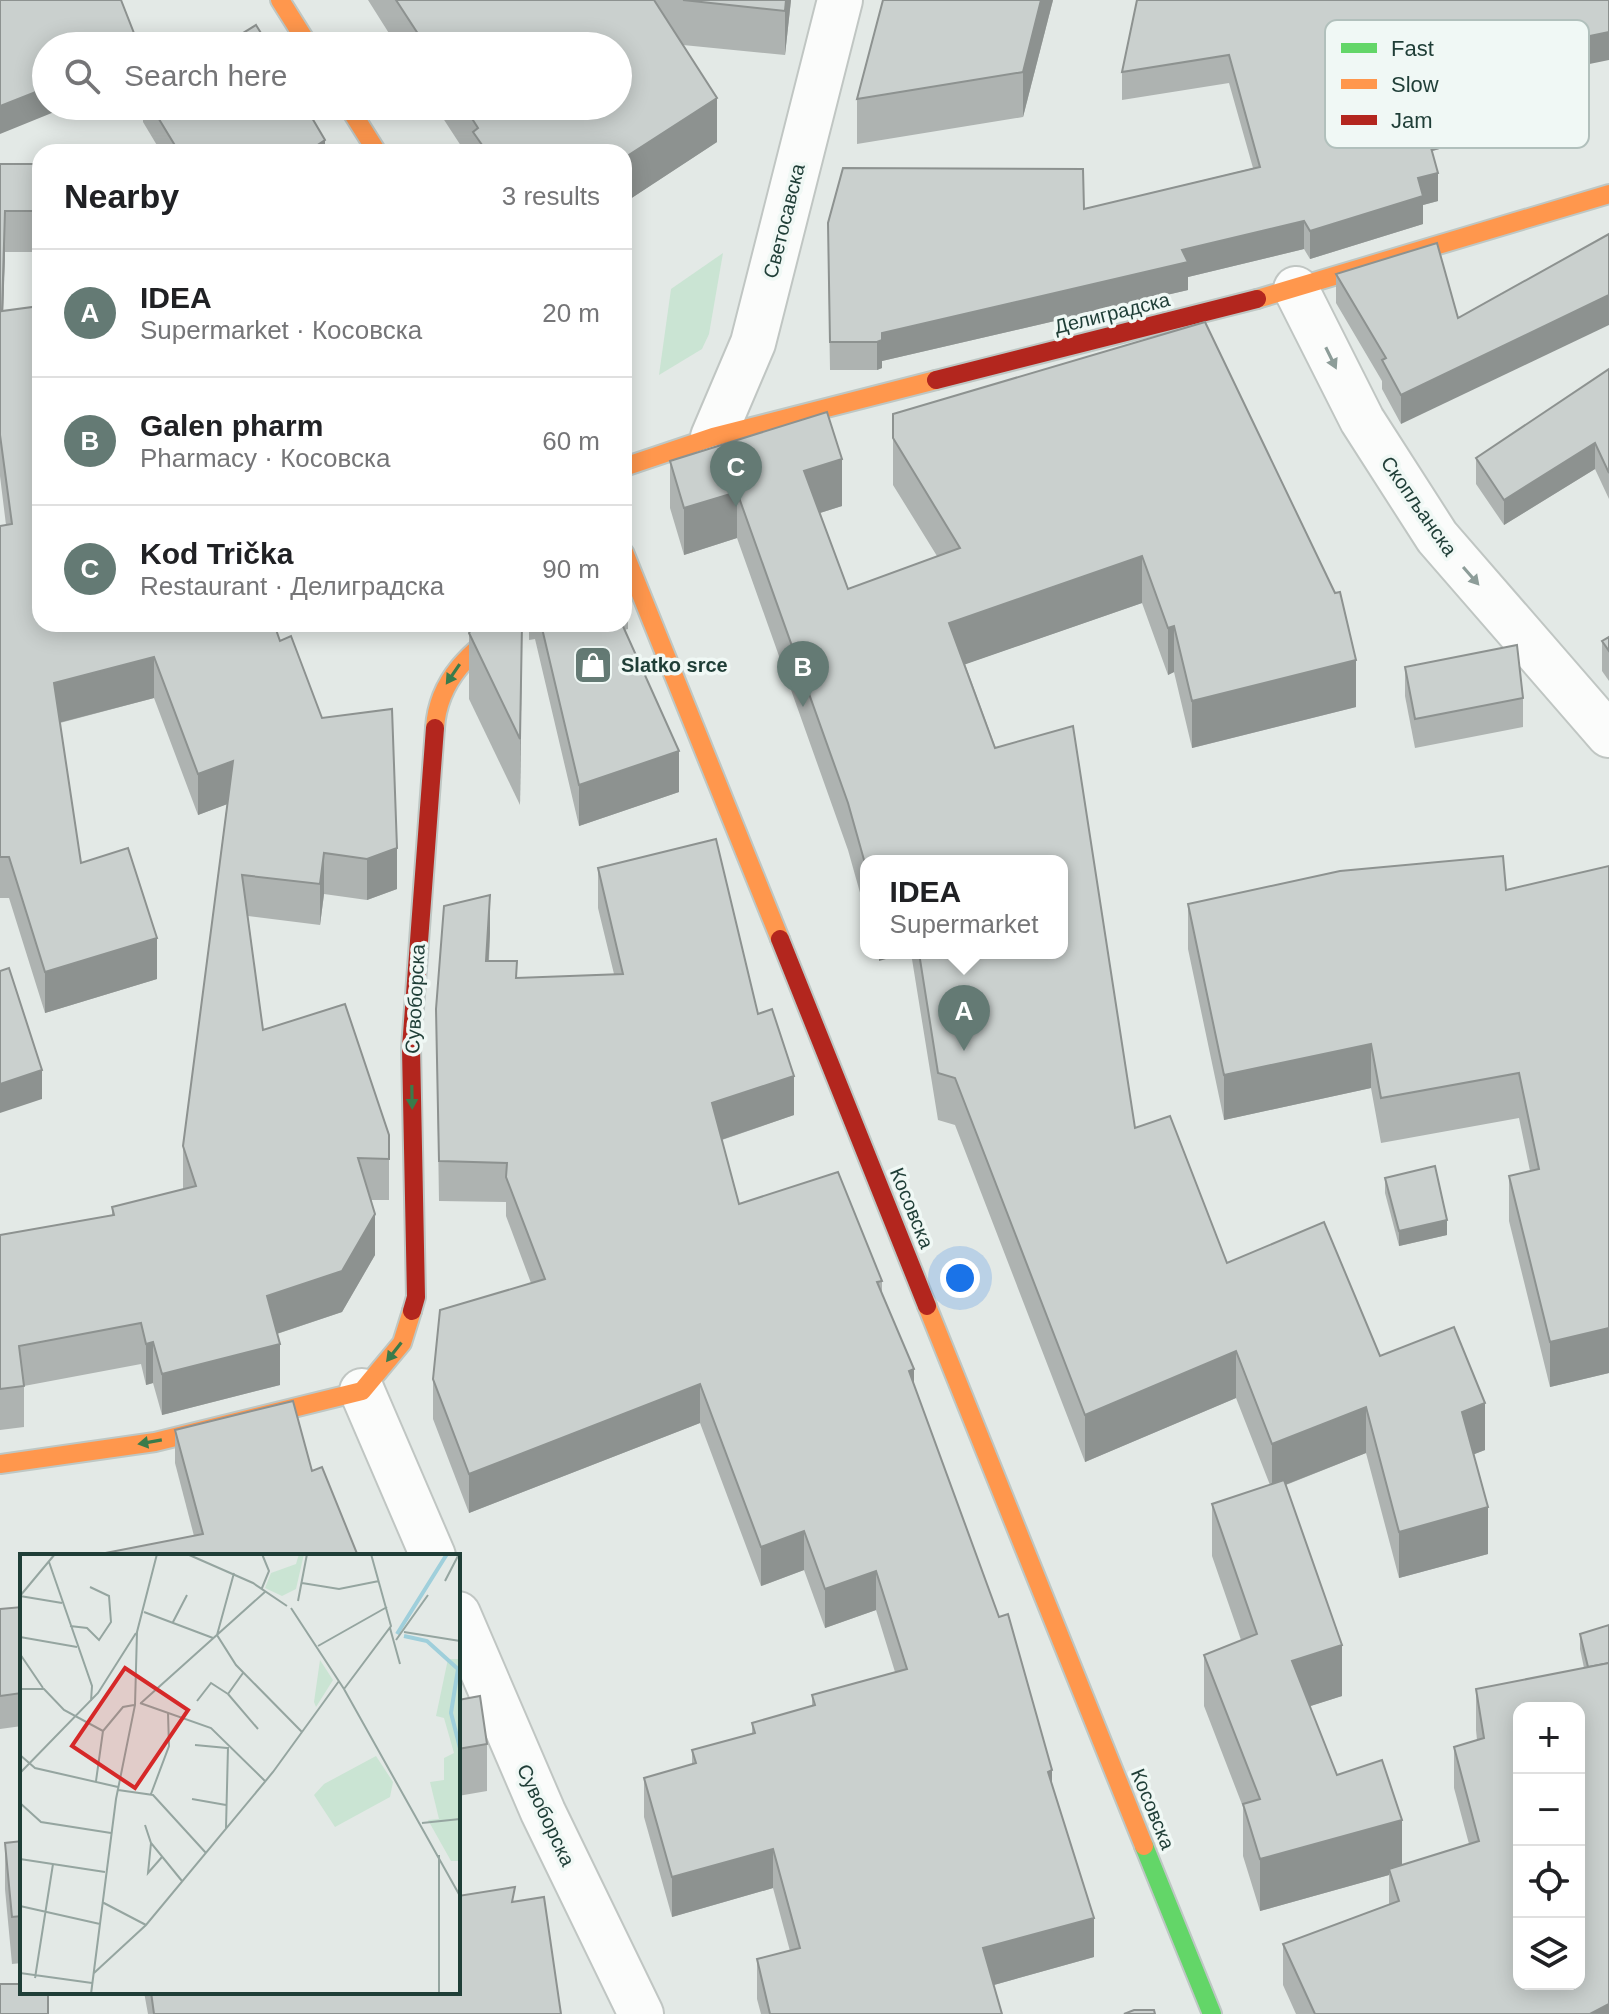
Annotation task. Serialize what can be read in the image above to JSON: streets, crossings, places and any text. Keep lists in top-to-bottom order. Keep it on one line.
{"streets":{"street":["Светосавска","Делиградска","Скопљанска","Сувоборска","Косовска"]},"crossings":[["Светосавска","Делиградска"],["Делиградска","Скопљанска"]],"one_way":["Скопљанска","Сувоборска"],"places":{"shop":["Slatko srce"]},"legend":["Fast","Slow","Jam"],"page":{"search":"Search here","heading":["Nearby","3 results"],"list":[{"mark":"A","name":"IDEA","note":"Supermarket · Косовска","value":"20 m"},{"mark":"B","name":"Galen pharm","note":"Pharmacy · Косовска","value":"60 m"},{"mark":"C","name":"Kod Trička","note":"Restaurant · Делиградска","value":"90 m"}],"pins":["C","B","A"],"popup":["IDEA","Supermarket"],"map_buttons":["+","−"]}}
